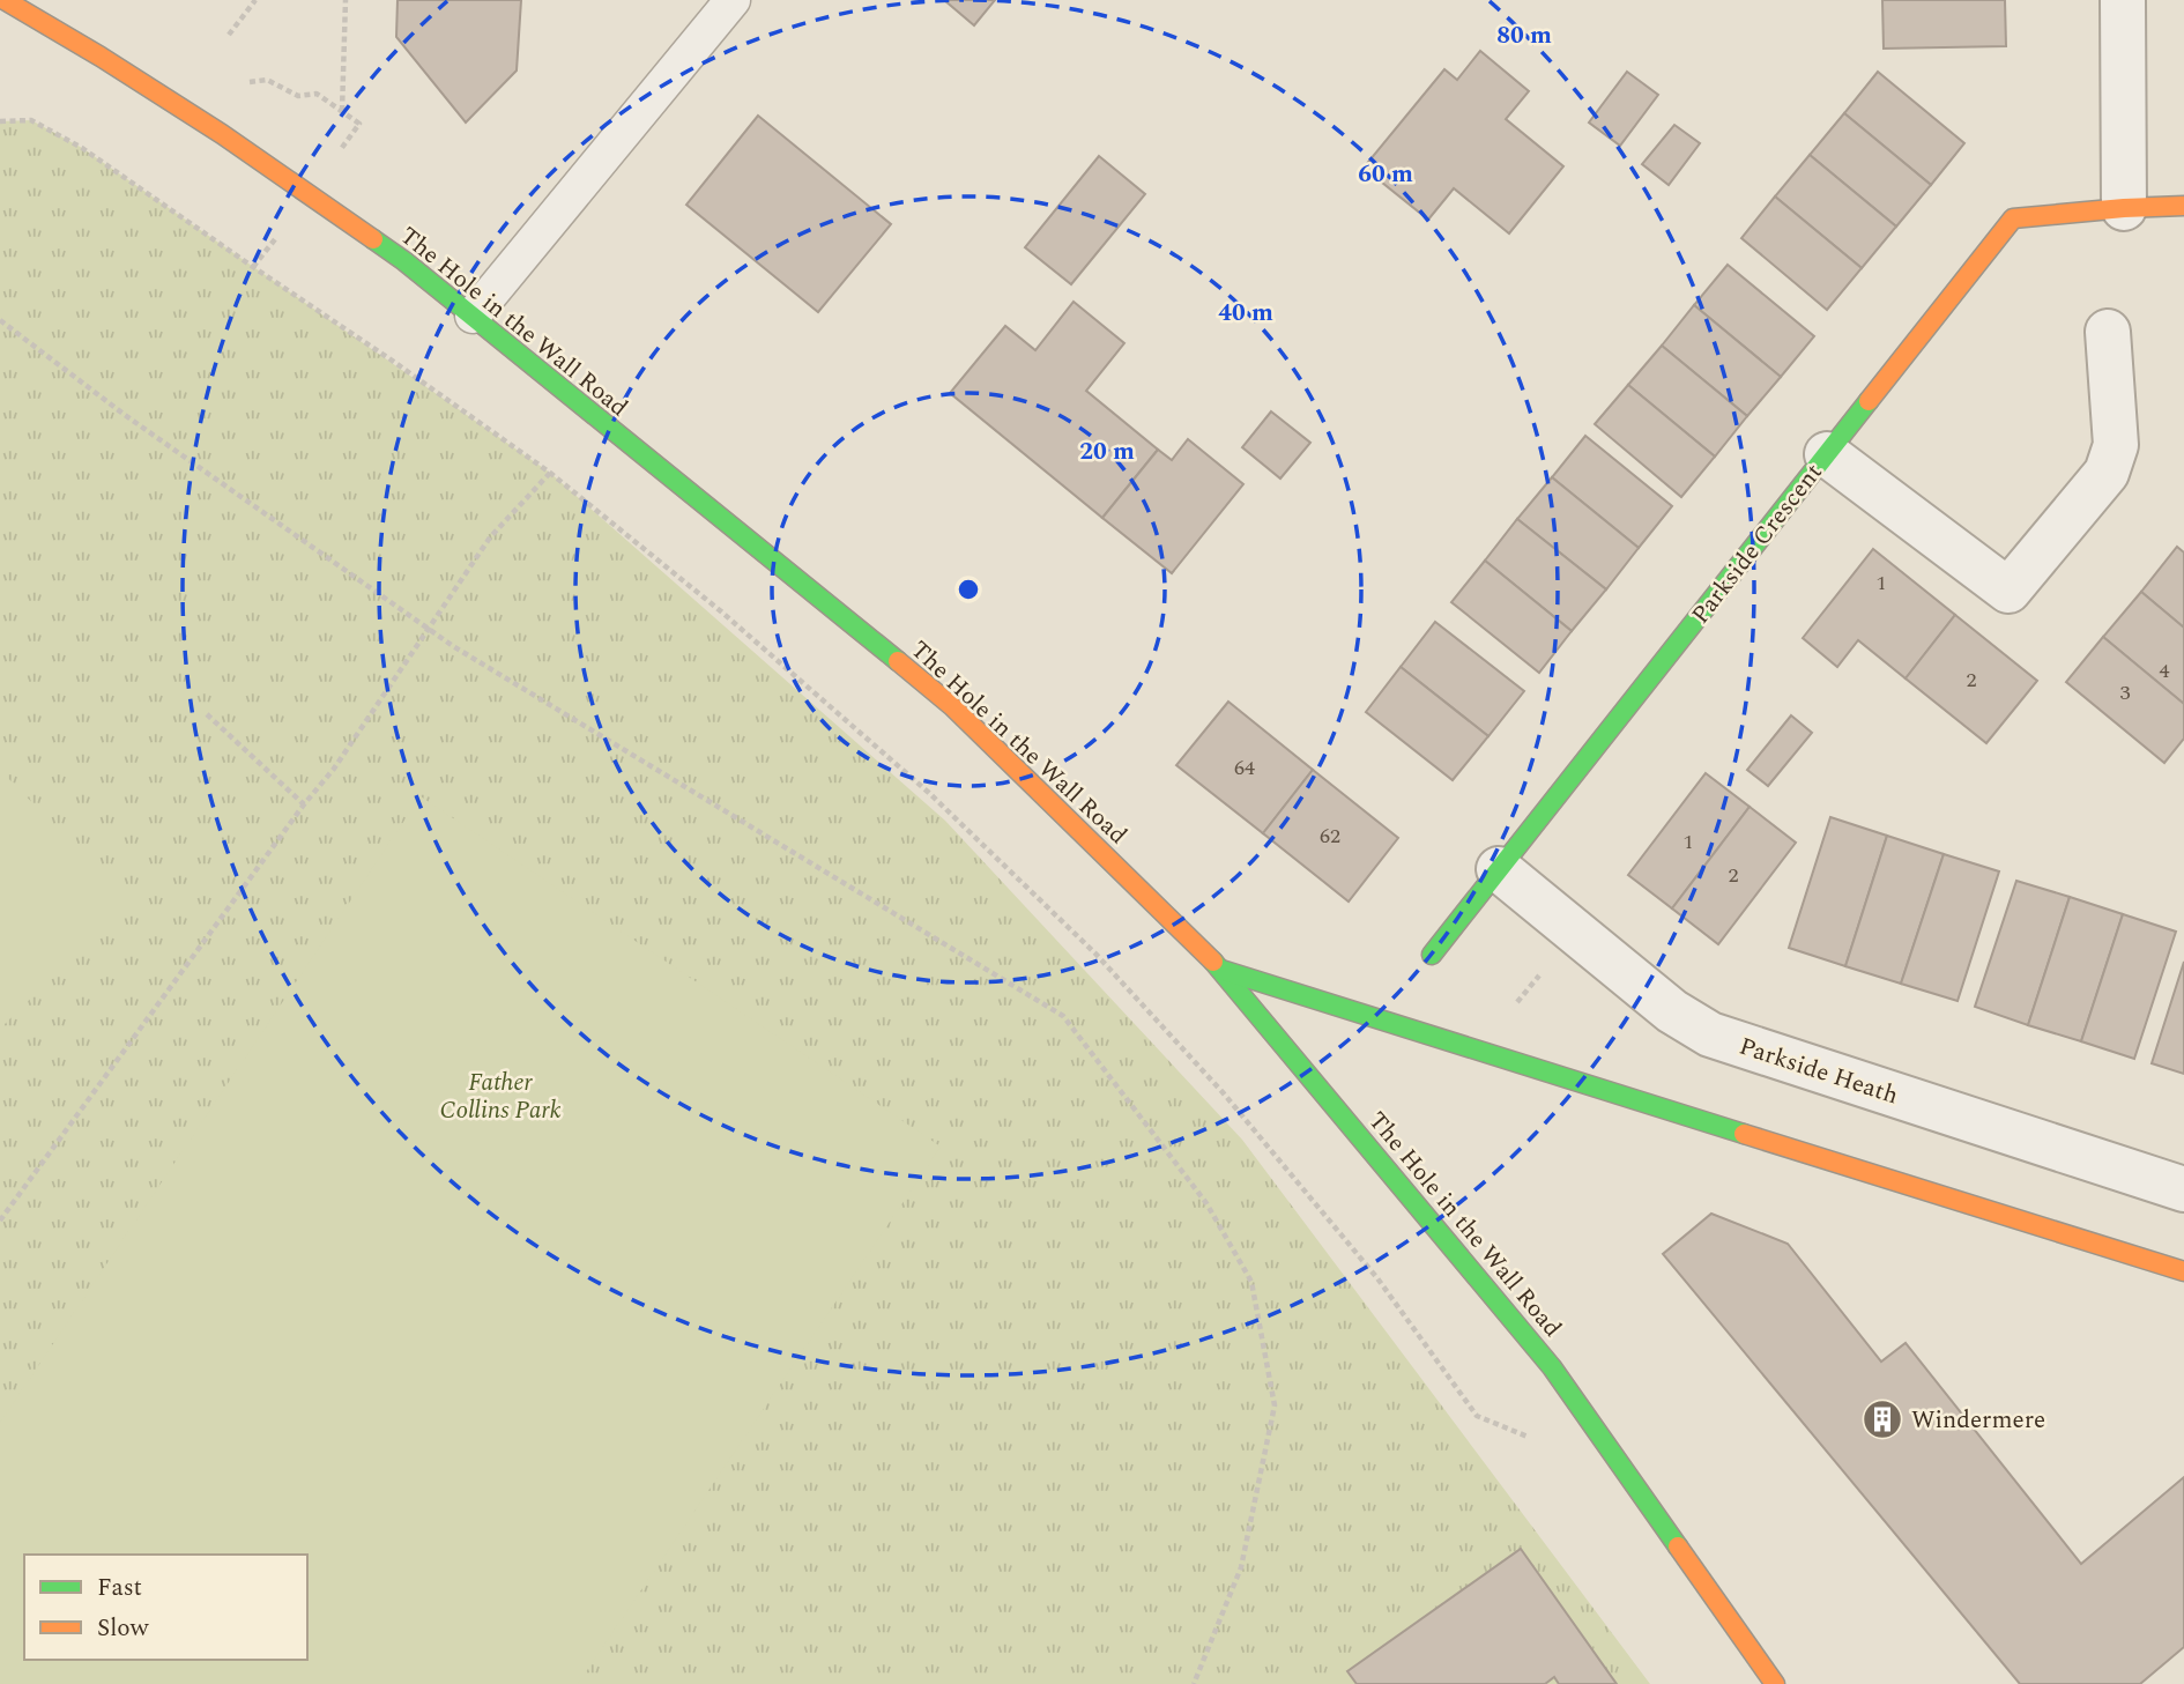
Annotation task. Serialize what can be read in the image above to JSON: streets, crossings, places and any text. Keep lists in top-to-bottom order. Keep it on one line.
{"streets":{"street":["The Hole in the Wall Road","Parkside Crescent","Parkside Heath"]},"crossings":[["Parkside Crescent","Parkside Heath"]],"parks":["Father Collins Park"],"places":{"building":["Windermere"]},"house_numbers":["1","4","2","3","64","62","1","2"],"legend":["Fast","Slow"],"rings":["80 m","60 m","40 m","20 m"]}
